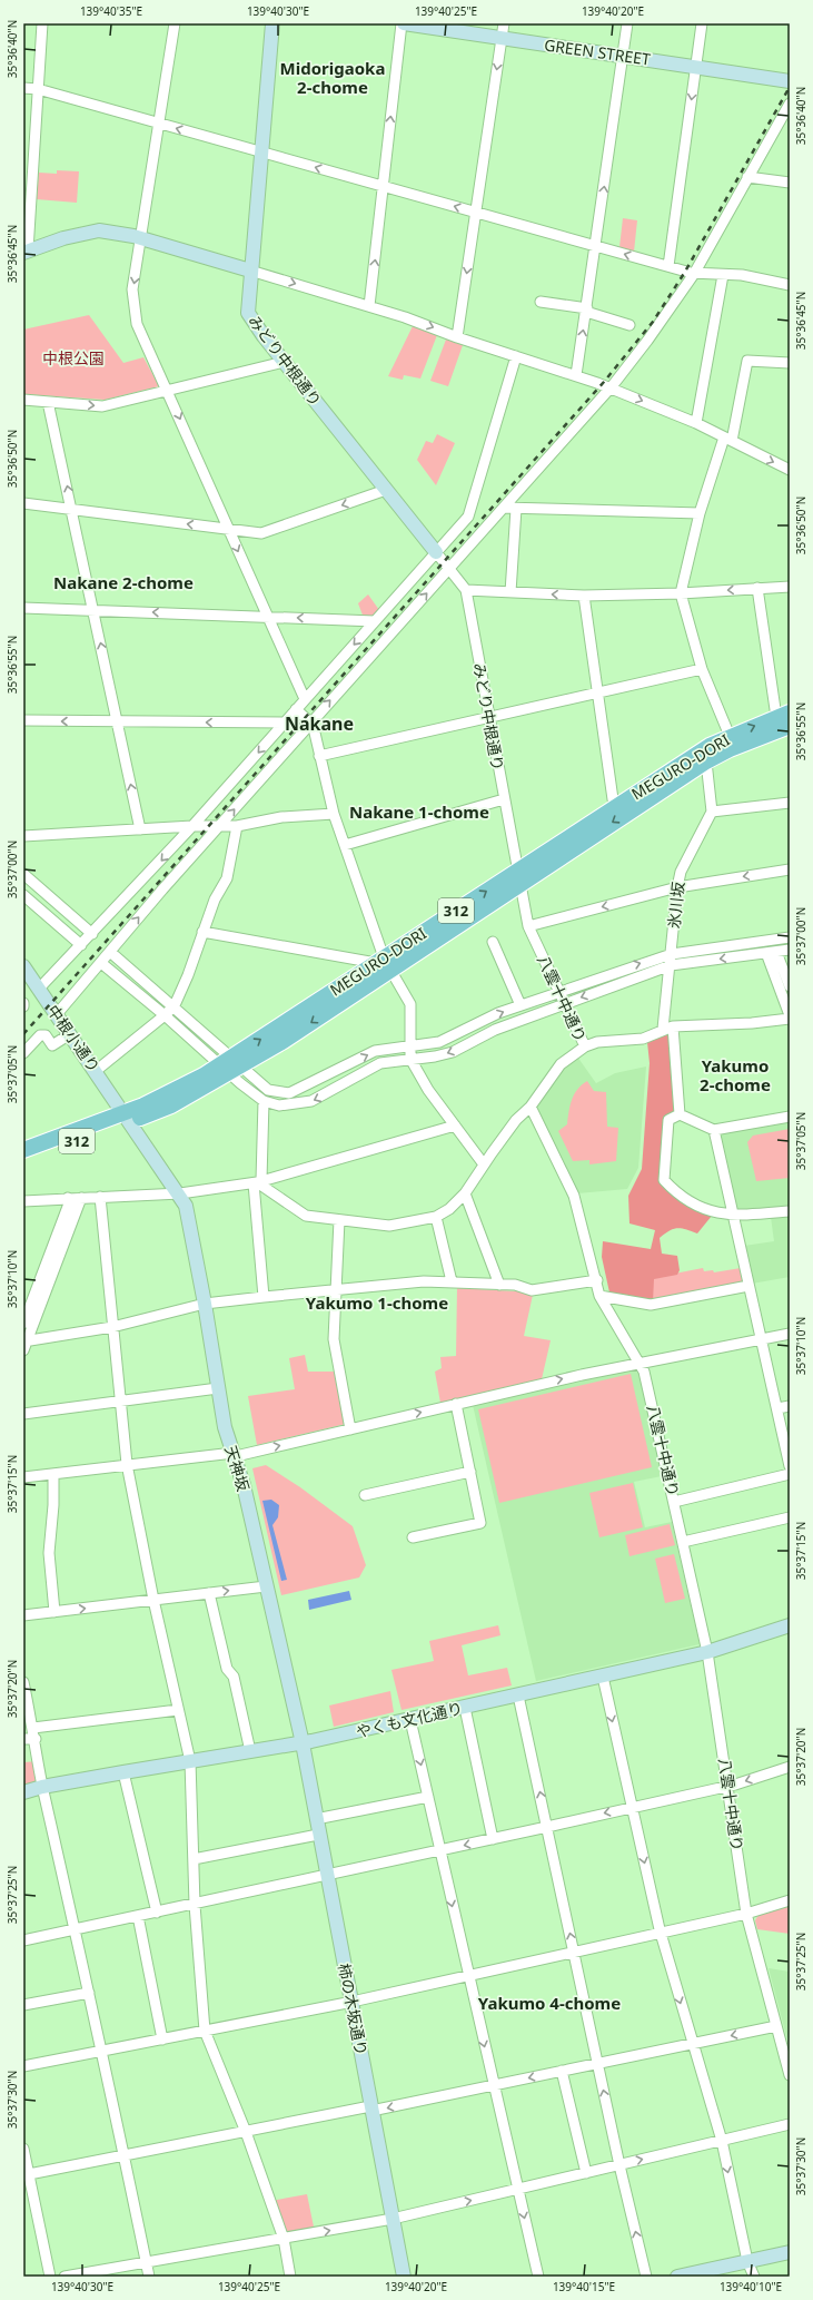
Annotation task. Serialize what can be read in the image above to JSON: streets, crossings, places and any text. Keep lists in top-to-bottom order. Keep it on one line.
{"streets":{"main road":["MEGURO-DORI","312"],"street":["GREEN STREET","みどり中根通り","氷川坂","八雲十中通り","中根小通り","天神坂","やくも文化通り","柿の木坂通り"]},"crossings":[["みどり中根通り","MEGURO-DORI"],["みどり中根通り","八雲十中通り"],["MEGURO-DORI","八雲十中通り"],["MEGURO-DORI","中根小通り"],["八雲十中通り","やくも文化通り"],["天神坂","やくも文化通り"],["天神坂","柿の木坂通り"],["やくも文化通り","柿の木坂通り"]],"districts":["Midorigaoka 2-chome","Nakane 2-chome","Nakane","Nakane 1-chome","Yakumo 2-chome","Yakumo 1-chome","Yakumo 4-chome"],"parks":["中根公園"],"coordinates":["139°40'35\"E","139°40'30\"E","139°40'25\"E","139°40'20\"E","35°36'40\"N","35°36'45\"N","35°36'50\"N","35°36'55\"N","35°37'00\"N","35°37'05\"N","35°37'10\"N","35°37'15\"N","35°37'20\"N","35°37'25\"N","35°37'30\"N","139°40'15\"E","139°40'10\"E"]}
